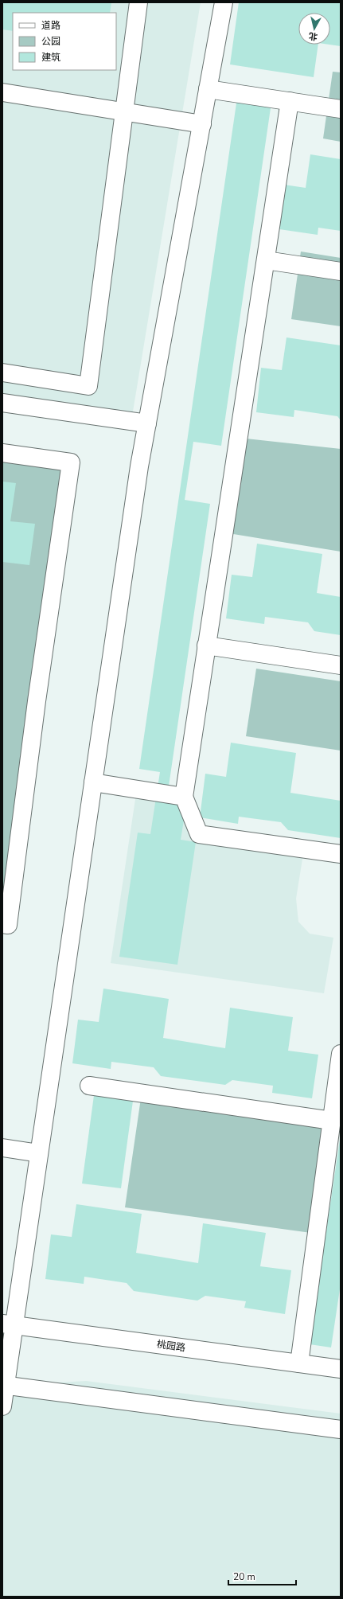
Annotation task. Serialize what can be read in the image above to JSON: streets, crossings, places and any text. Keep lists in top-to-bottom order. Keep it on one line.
{"streets":{"street":["桃园路"]},"legend":["道路","公园","建筑"],"scale_bar":"20 m","north":"bottom"}
